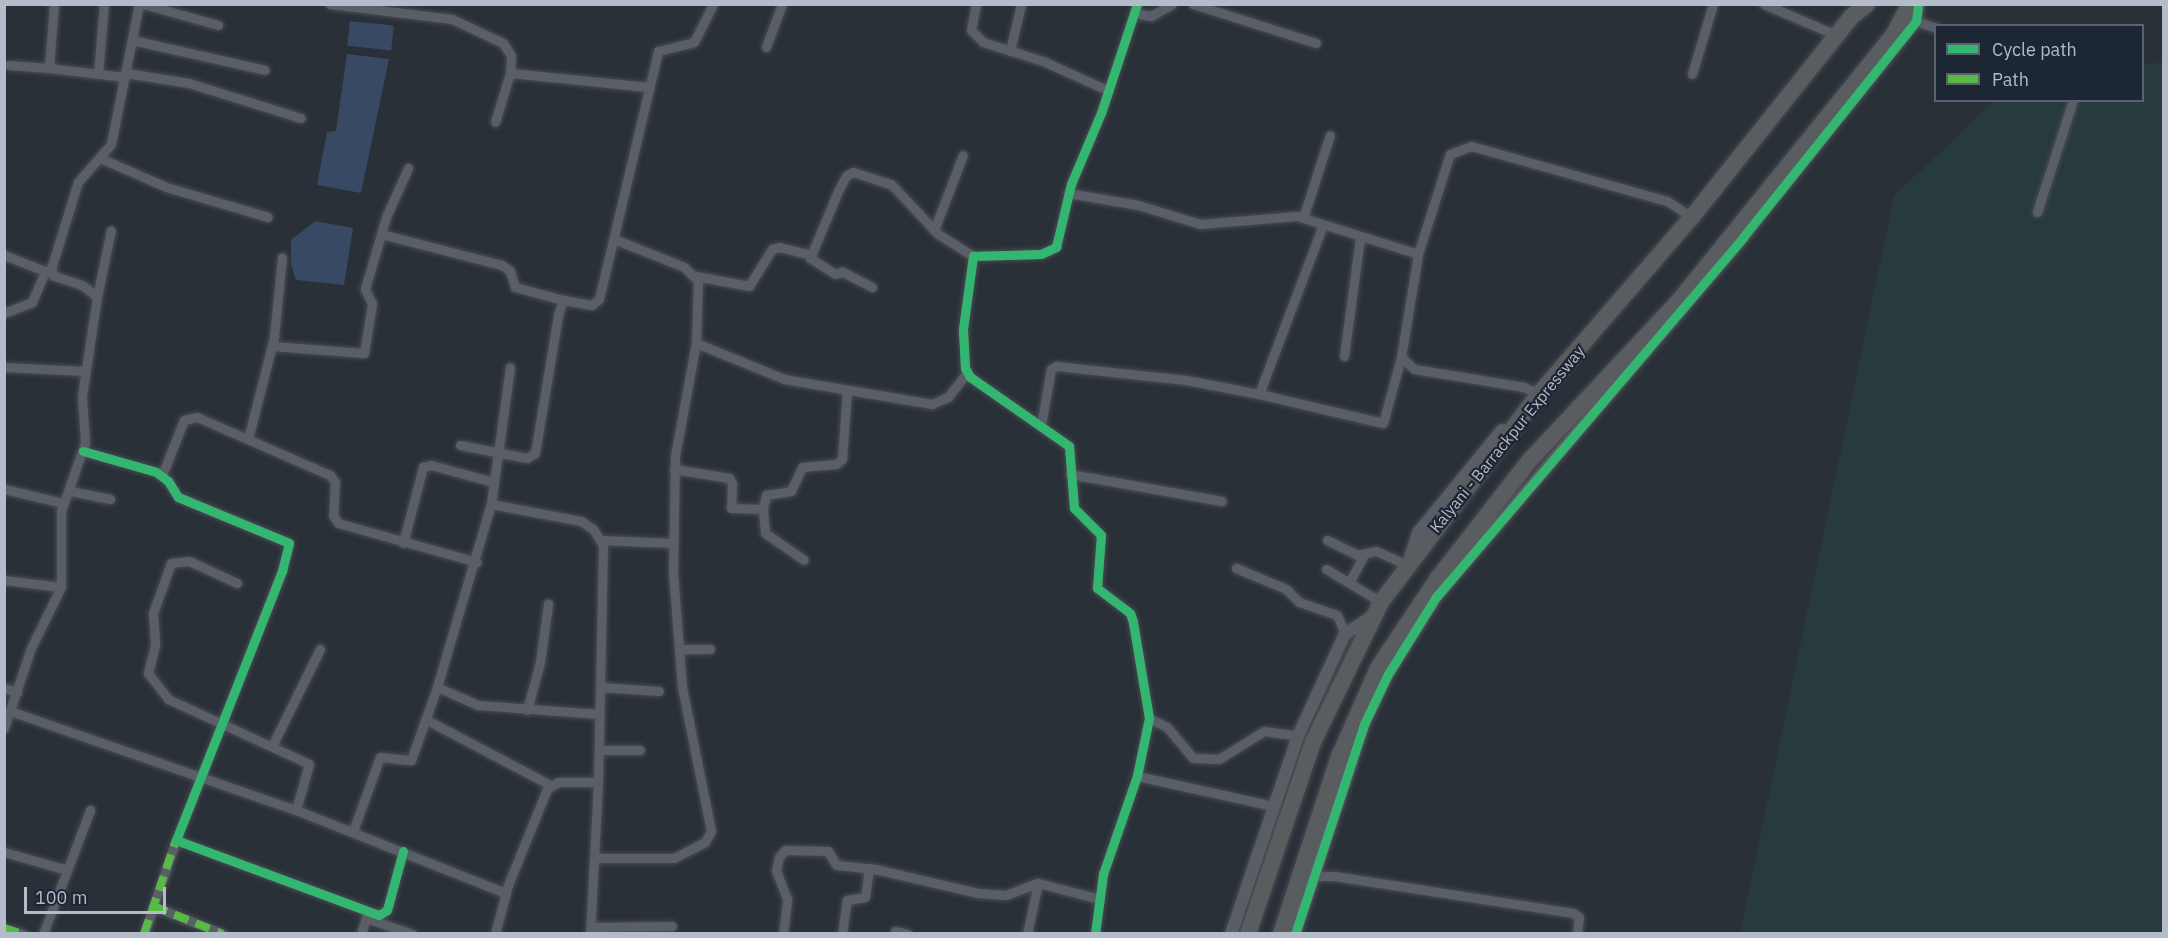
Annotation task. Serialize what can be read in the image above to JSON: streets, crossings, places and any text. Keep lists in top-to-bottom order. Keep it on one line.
{"streets":{"highway":["Kalyani - Barrackpur Expressway"]},"legend":["Cycle path","Path"],"scale_bar":"100 m"}
